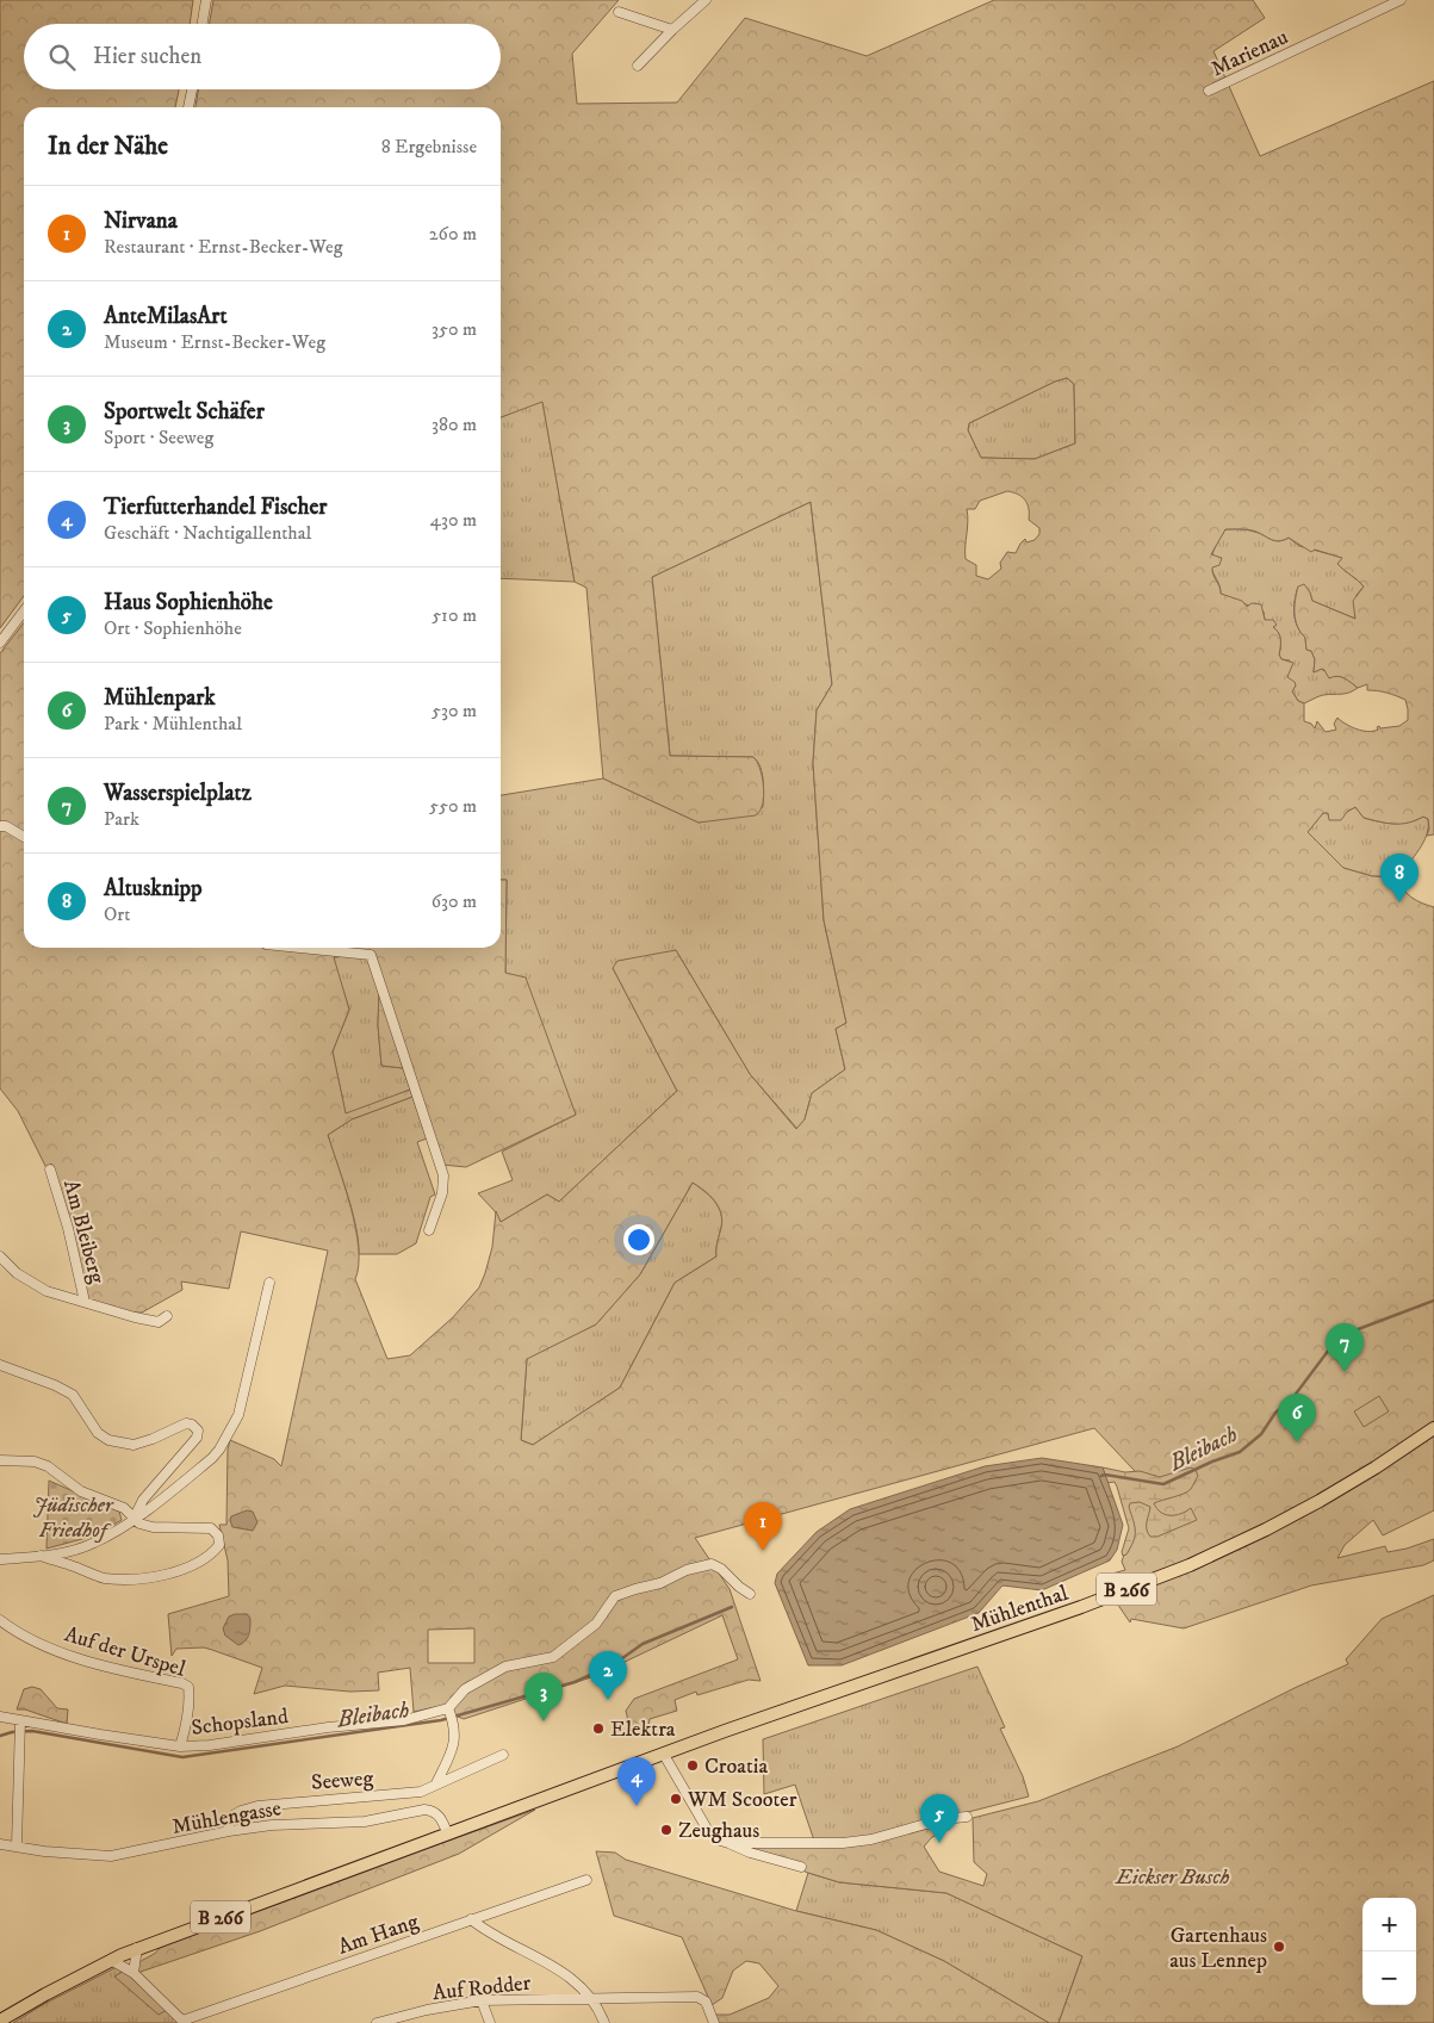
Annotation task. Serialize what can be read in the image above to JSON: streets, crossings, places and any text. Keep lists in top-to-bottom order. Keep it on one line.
{"streets":{"main road":["B 266","Mühlenthal"],"street":["Marienau","Am Bleiberg","Auf der Urspel","Schopsland","Seeweg","Mühlengasse","Am Hang","Auf Rodder"]},"crossings":[["B 266","Mühlenthal"],["B 266","Mühlengasse"],["Auf der Urspel","Schopsland"],["Seeweg","Mühlengasse"]],"water":["Bleibach"],"parks":["Jüdischer Friedhof","Eickser Busch"],"places":["Elektra","Croatia","WM Scooter","Zeughaus","Gartenhaus aus Lennep"],"page":{"search":"Hier suchen","heading":["In der Nähe","8 Ergebnisse"],"list":[{"mark":"1","name":"Nirvana","note":"Restaurant · Ernst-Becker-Weg","value":"260 m"},{"mark":"2","name":"AnteMilasArt","note":"Museum · Ernst-Becker-Weg","value":"350 m"},{"mark":"3","name":"Sportwelt Schäfer","note":"Sport · Seeweg","value":"380 m"},{"mark":"4","name":"Tierfutterhandel Fischer","note":"Geschäft · Nachtigallenthal","value":"430 m"},{"mark":"5","name":"Haus Sophienhöhe","note":"Ort · Sophienhöhe","value":"510 m"},{"mark":"6","name":"Mühlenpark","note":"Park · Mühlenthal","value":"530 m"},{"mark":"7","name":"Wasserspielplatz","note":"Park","value":"550 m"},{"mark":"8","name":"Altusknipp","note":"Ort","value":"630 m"}],"pins":["8","7","6","1","2","3","4","5"],"map_buttons":["+","−"]}}
